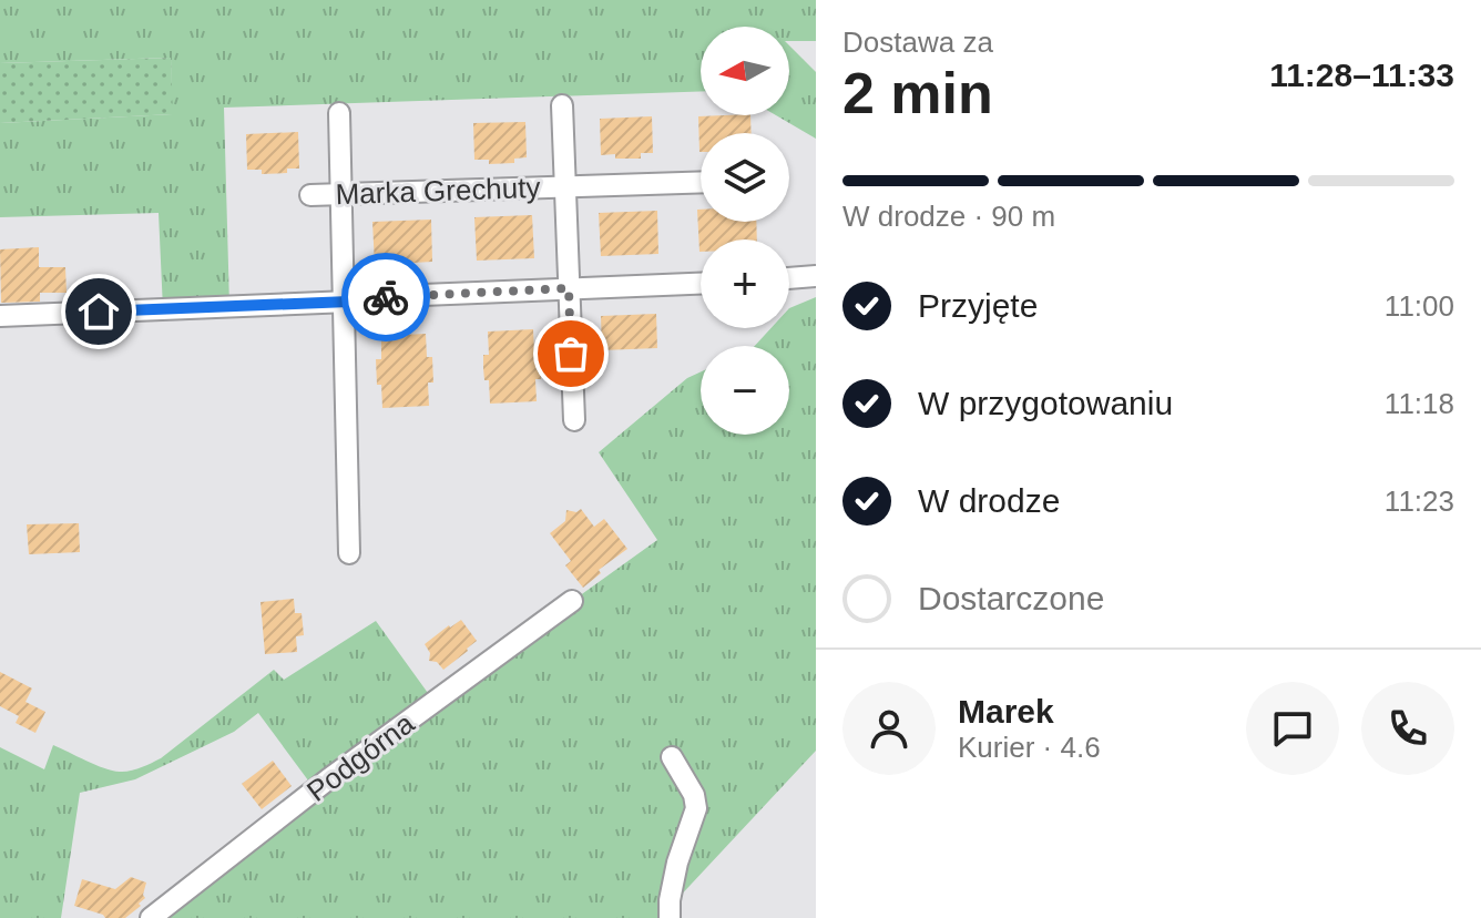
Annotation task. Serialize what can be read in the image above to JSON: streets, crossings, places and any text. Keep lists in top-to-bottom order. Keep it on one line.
{"streets":{"street":["Marka Grechuty","Podgórna"]},"north":"left","page":{"heading":["2 min","Dostawa za","11:28–11:33"],"panel":["Marek","Kurier · 4.6"],"map_buttons":["+","−"],"bar":"W drodze · 90 m","list":[["Przyjęte","11:00"],["W przygotowaniu","11:18"],["W drodze","11:23"],"Dostarczone"]}}
